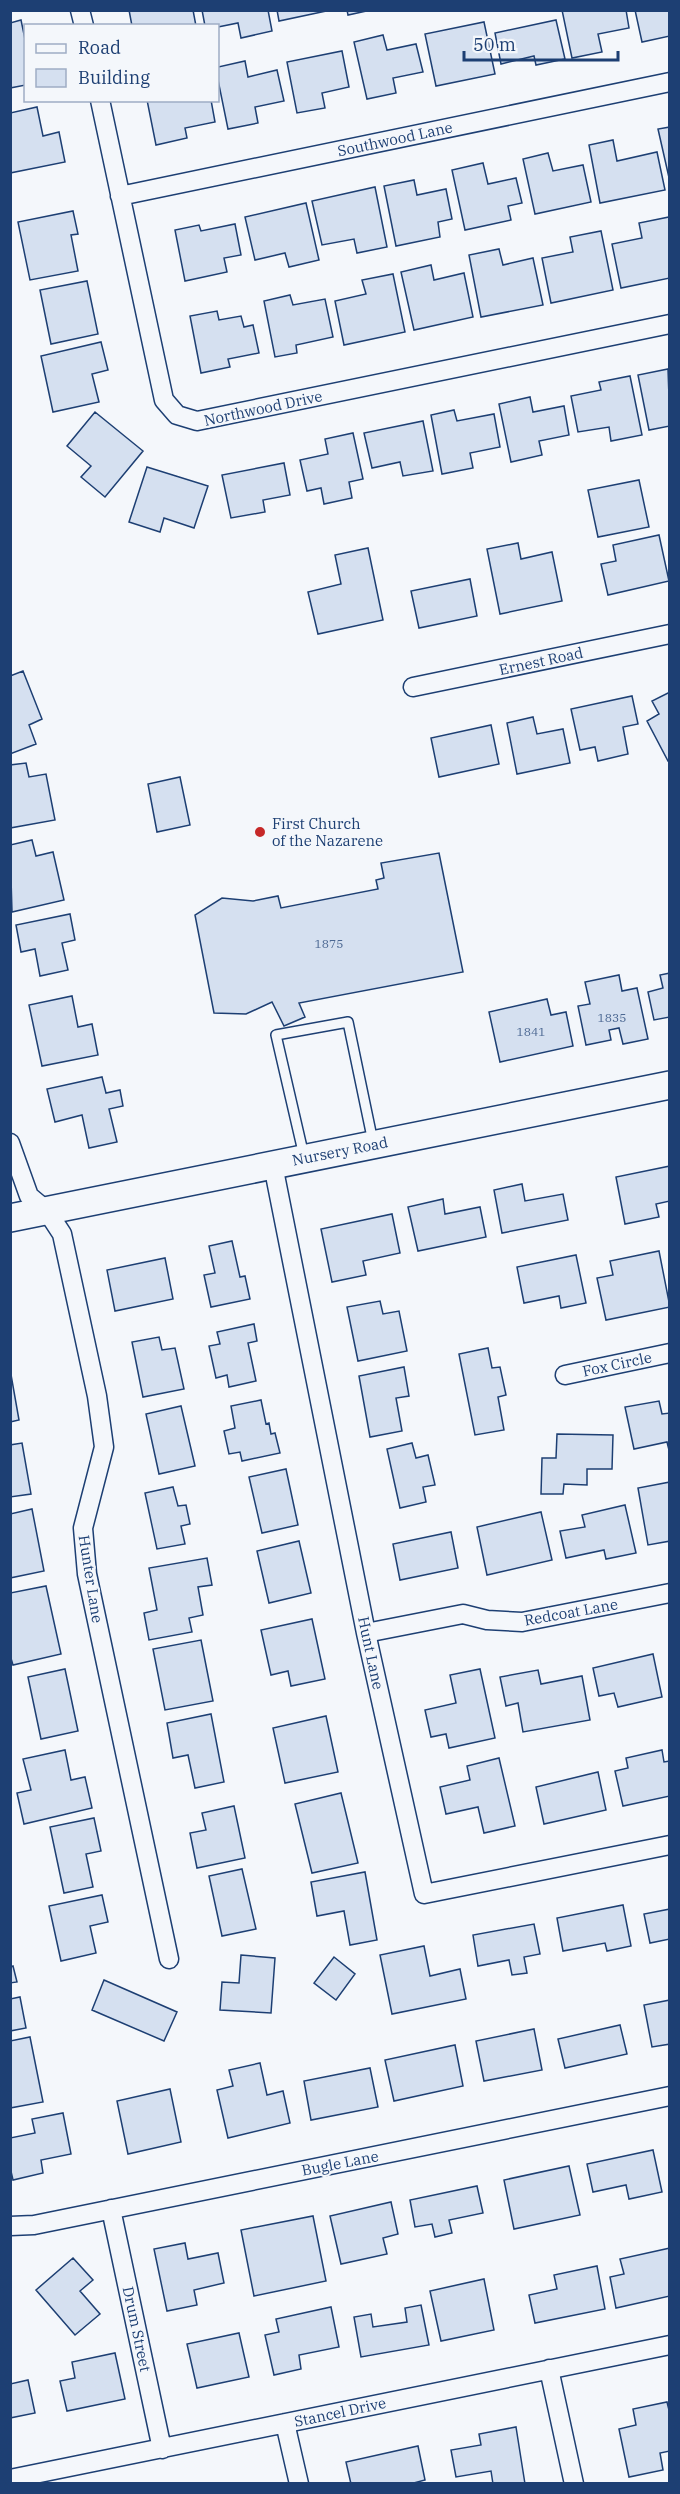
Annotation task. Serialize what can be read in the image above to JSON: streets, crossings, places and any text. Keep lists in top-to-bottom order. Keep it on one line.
{"streets":{"street":["Southwood Lane","Northwood Drive","Ernest Road","Nursery Road","Fox Circle","Hunter Lane","Redcoat Lane","Hunt Lane","Bugle Lane","Drum Street","Stancel Drive"]},"crossings":[["Southwood Lane","Northwood Drive"],["Nursery Road","Hunter Lane"],["Nursery Road","Hunt Lane"],["Redcoat Lane","Hunt Lane"],["Bugle Lane","Drum Street"],["Drum Street","Stancel Drive"]],"places":["First Church of the Nazarene"],"house_numbers":["1875","1835","1841"],"legend":["Road","Building"],"scale_bar":"50 m"}
